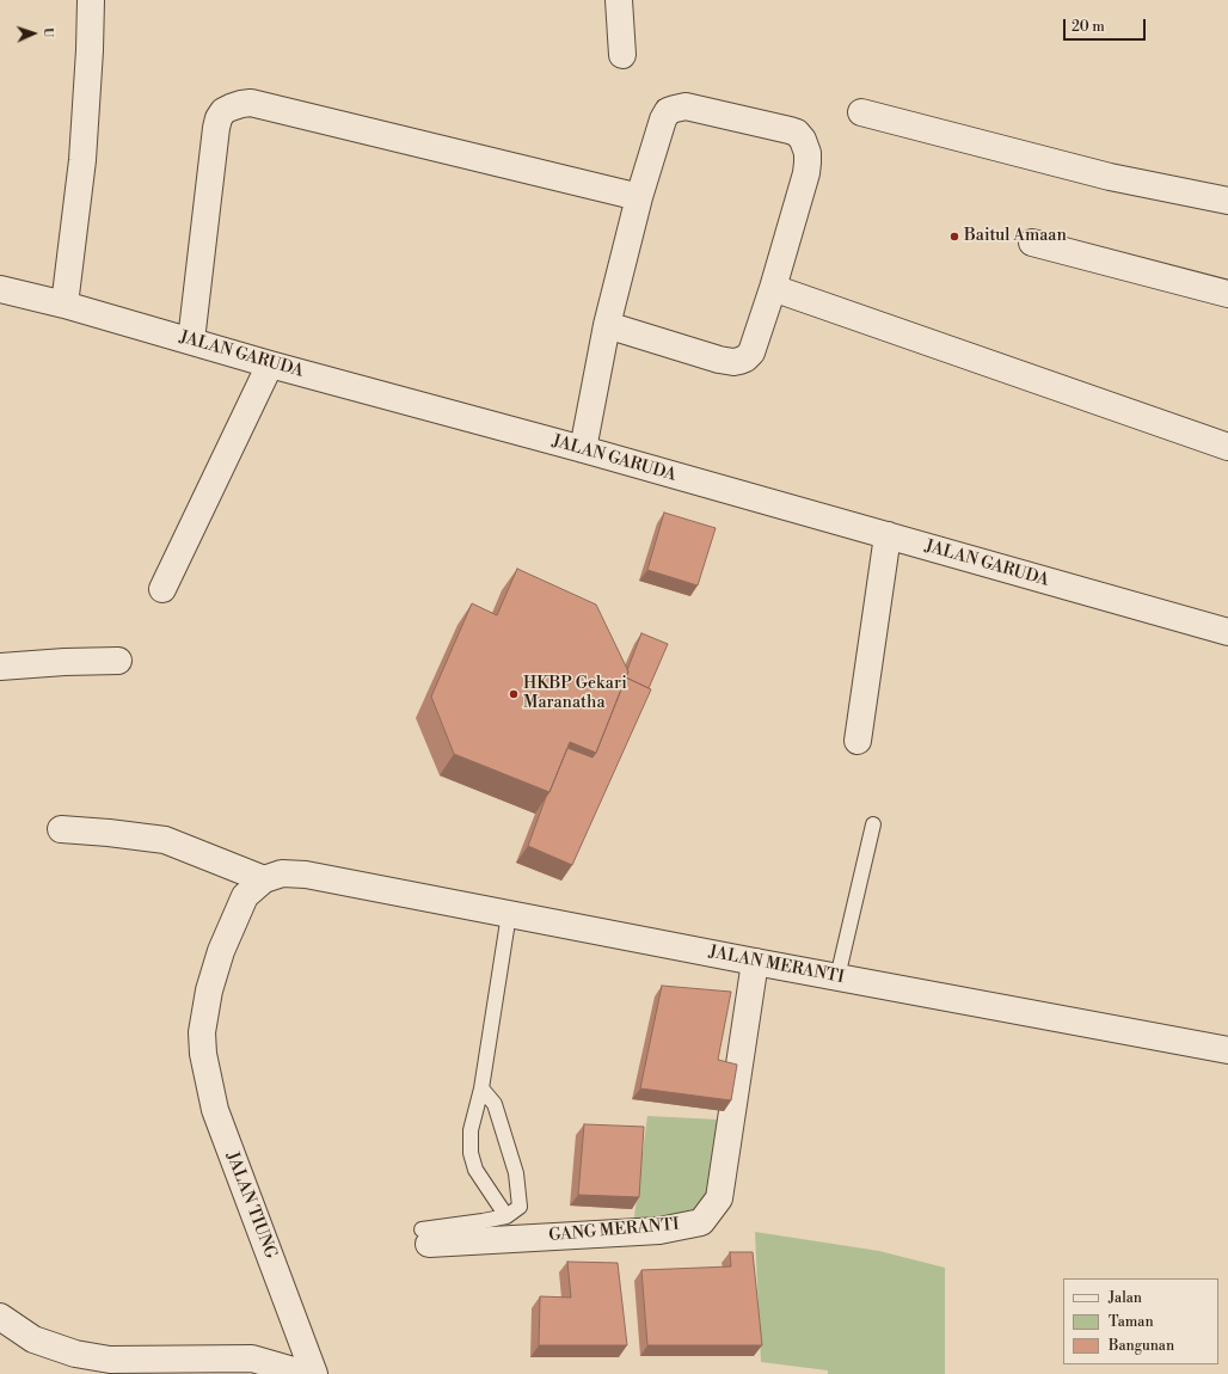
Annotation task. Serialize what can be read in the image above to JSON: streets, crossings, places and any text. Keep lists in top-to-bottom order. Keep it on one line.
{"streets":{"street":["JALAN GARUDA","JALAN MERANTI","JALAN TIUNG","GANG MERANTI"]},"crossings":[["JALAN MERANTI","JALAN TIUNG"],["JALAN MERANTI","GANG MERANTI"]],"places":["Baitul Amaan","HKBP Gekari Maranatha"],"legend":["Jalan","Taman","Bangunan"],"scale_bar":"20 m","north":"right"}
